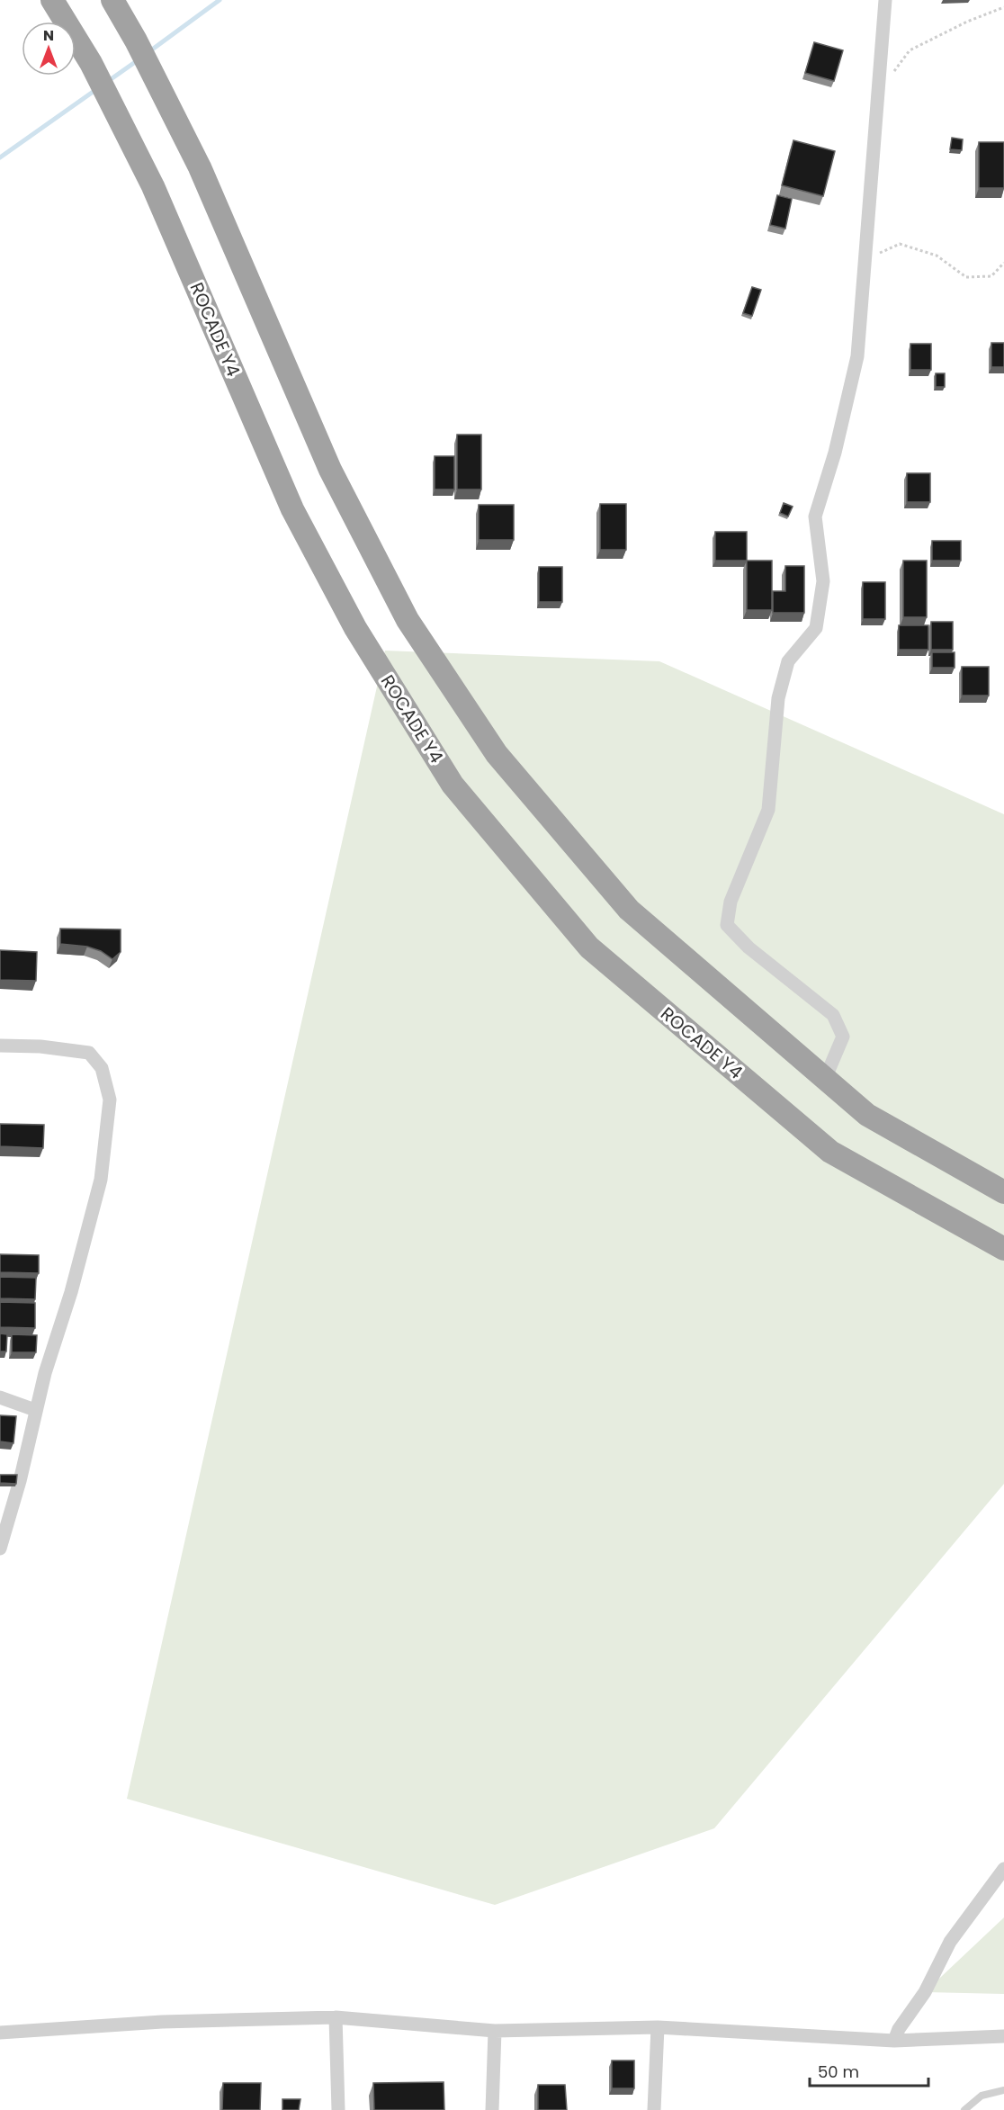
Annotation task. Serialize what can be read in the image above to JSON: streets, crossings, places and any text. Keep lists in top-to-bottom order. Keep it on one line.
{"streets":{"highway":["ROCADE Y4"]},"scale_bar":"50 m","north":"top"}
